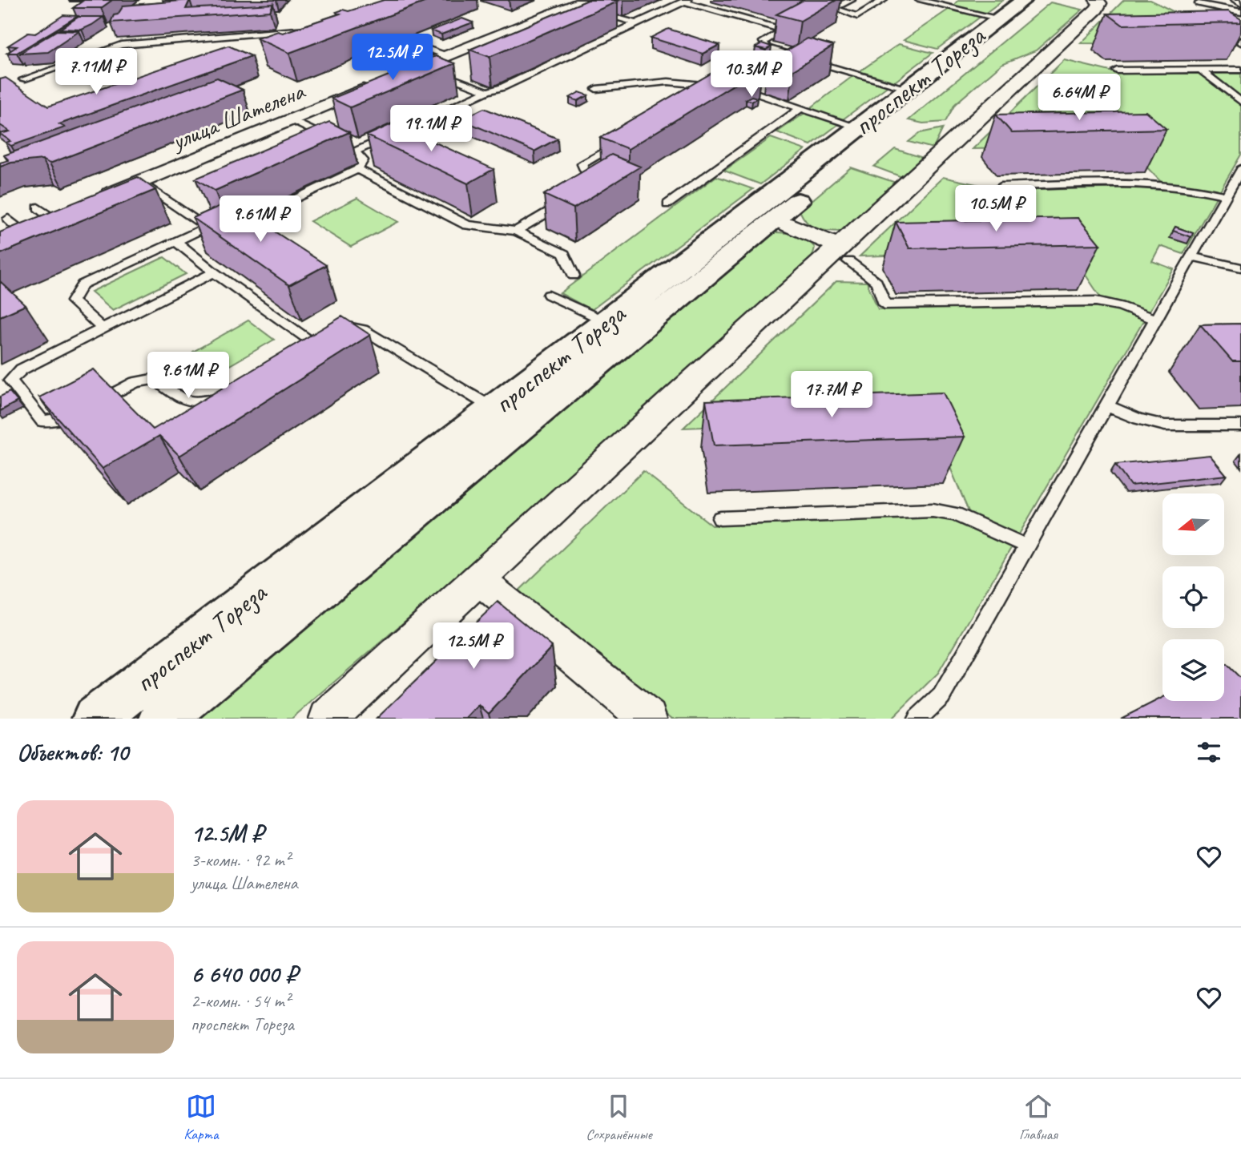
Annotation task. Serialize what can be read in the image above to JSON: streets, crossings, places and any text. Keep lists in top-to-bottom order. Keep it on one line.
{"streets":{"main road":["проспект Тореза"],"street":["улица Шателена"]},"north":"left","page":{"price":["12.5M ₽","7.11M ₽","10.3M ₽","6.64M ₽","19.1M ₽","10.5M ₽","9.61M ₽","9.61M ₽","17.7M ₽","12.5M ₽"],"heading":"Объектов: 10","list":[{"name":"12.5M ₽","note":"3-комн. · 92 m² · улица Шателена"},{"name":"6 640 000 ₽","note":"2-комн. · 54 m² · проспект Тореза"}],"tabs":["Карта","Сохранённые","Главная"]}}
